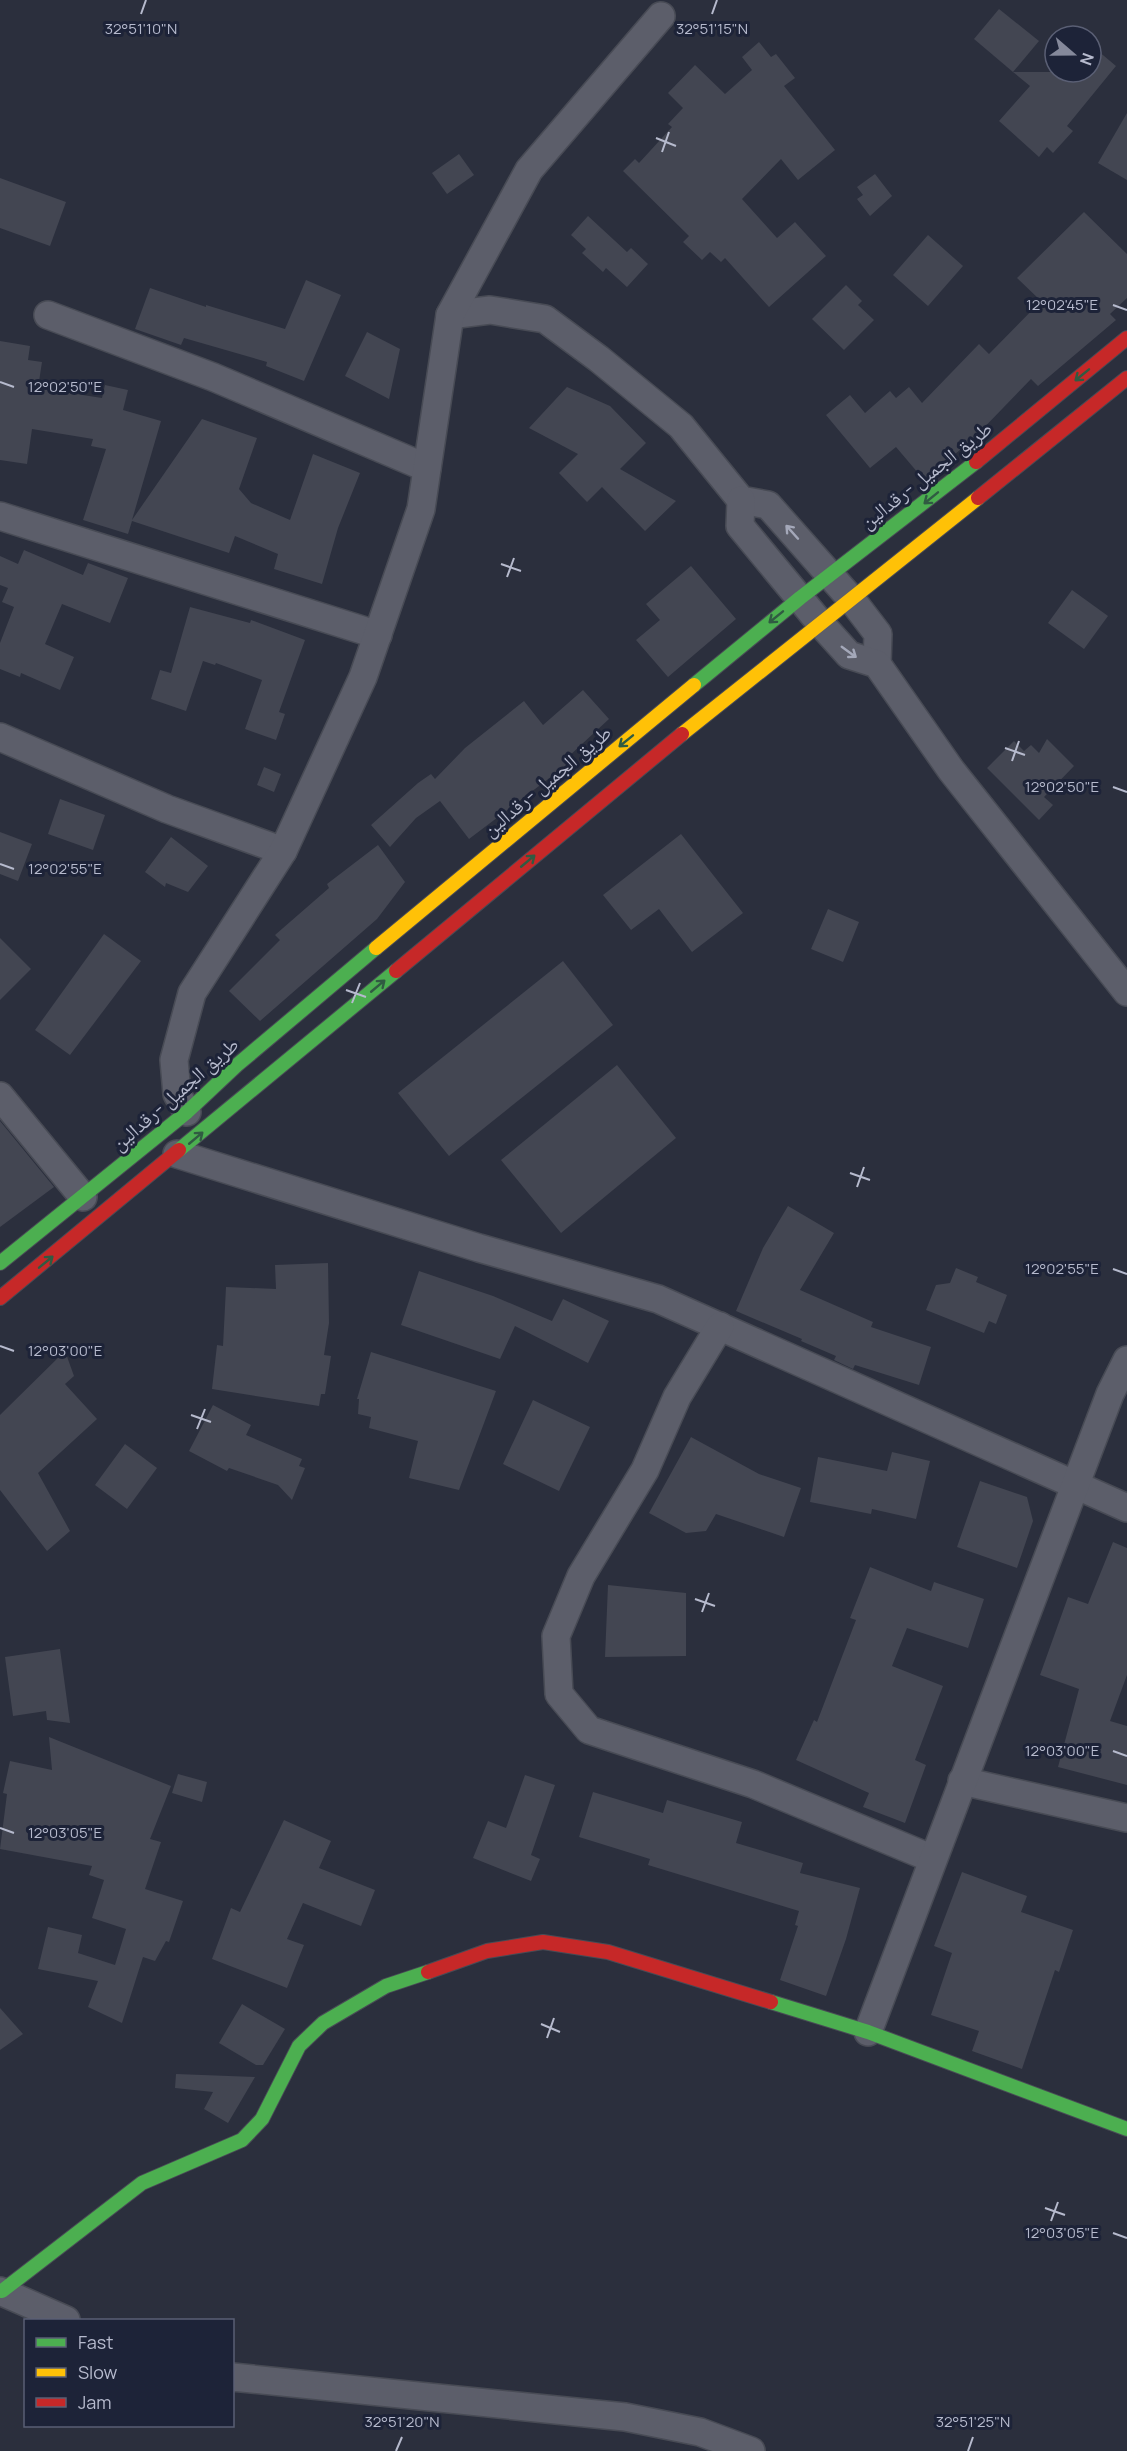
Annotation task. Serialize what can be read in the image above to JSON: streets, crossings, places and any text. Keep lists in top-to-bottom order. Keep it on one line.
{"streets":{"main road":["طريق الجميل -رقدالين"]},"legend":["Fast","Slow","Jam"],"north":"right","coordinates":["32°51'10\"N","32°51'15\"N","12°02'45\"E","12°02'50\"E","12°02'55\"E","12°03'00\"E","12°03'05\"E","32°51'20\"N","32°51'25\"N"]}
